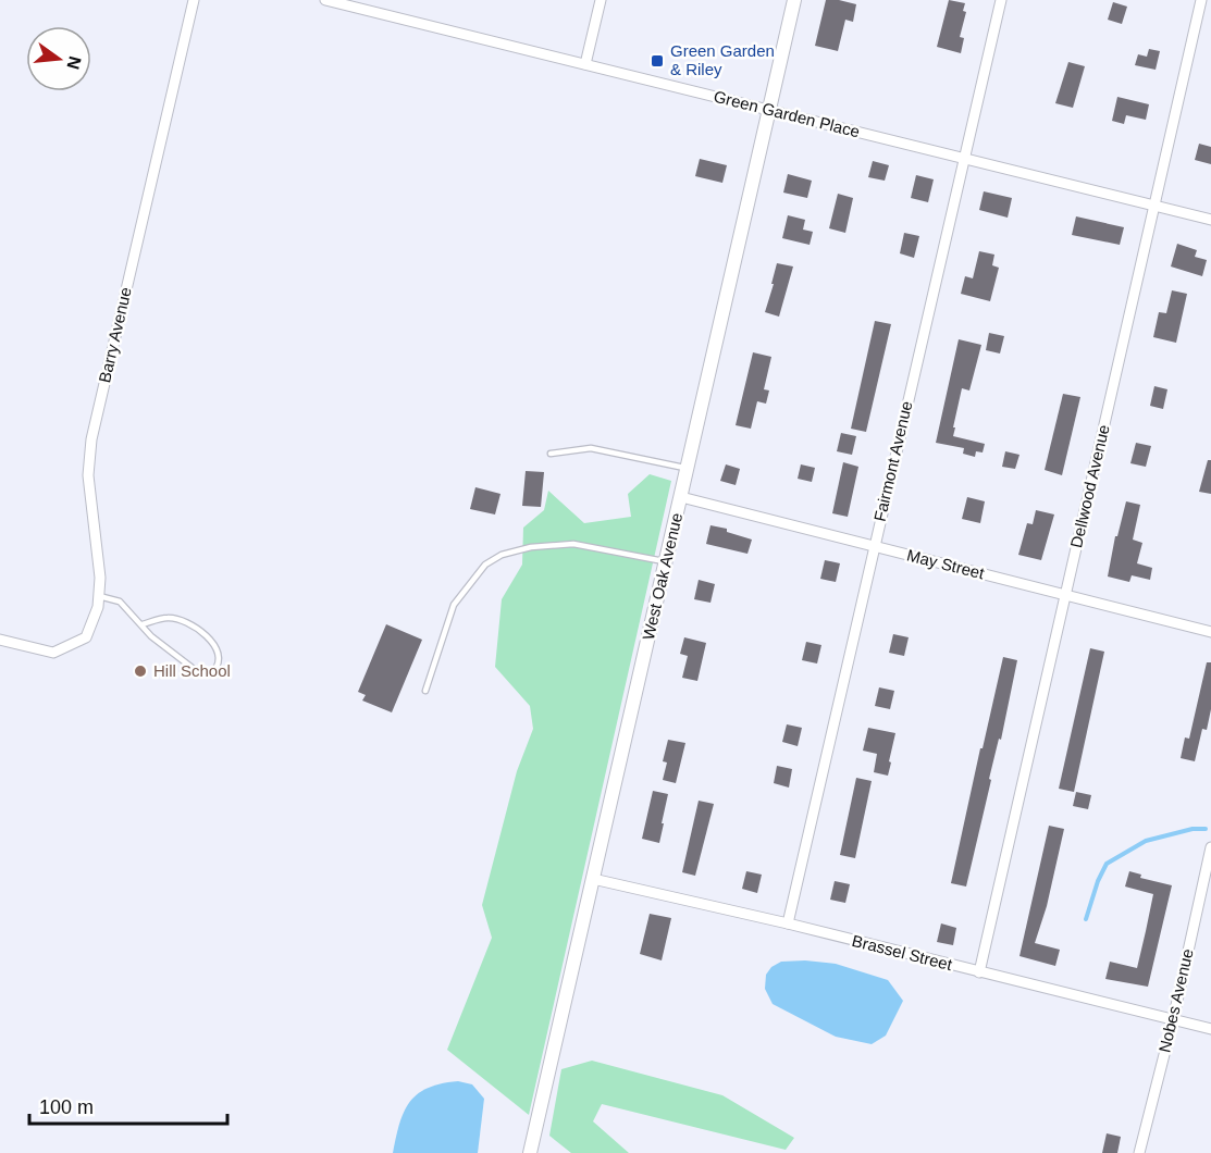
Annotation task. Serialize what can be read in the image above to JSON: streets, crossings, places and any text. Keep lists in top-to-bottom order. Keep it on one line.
{"streets":{"street":["Green Garden Place","Barry Avenue","Fairmont Avenue","Dellwood Avenue","May Street","West Oak Avenue","Brassel Street","Nobes Avenue"]},"crossings":[["Green Garden Place","Fairmont Avenue"],["Green Garden Place","Dellwood Avenue"],["Green Garden Place","West Oak Avenue"],["Fairmont Avenue","May Street"],["Fairmont Avenue","Brassel Street"],["Dellwood Avenue","May Street"],["Dellwood Avenue","Brassel Street"],["May Street","West Oak Avenue"],["West Oak Avenue","Brassel Street"],["Brassel Street","Nobes Avenue"]],"places":{"transit":["Green Garden & Riley"],"other":["Hill School"]},"scale_bar":"100 m","north":"right"}
